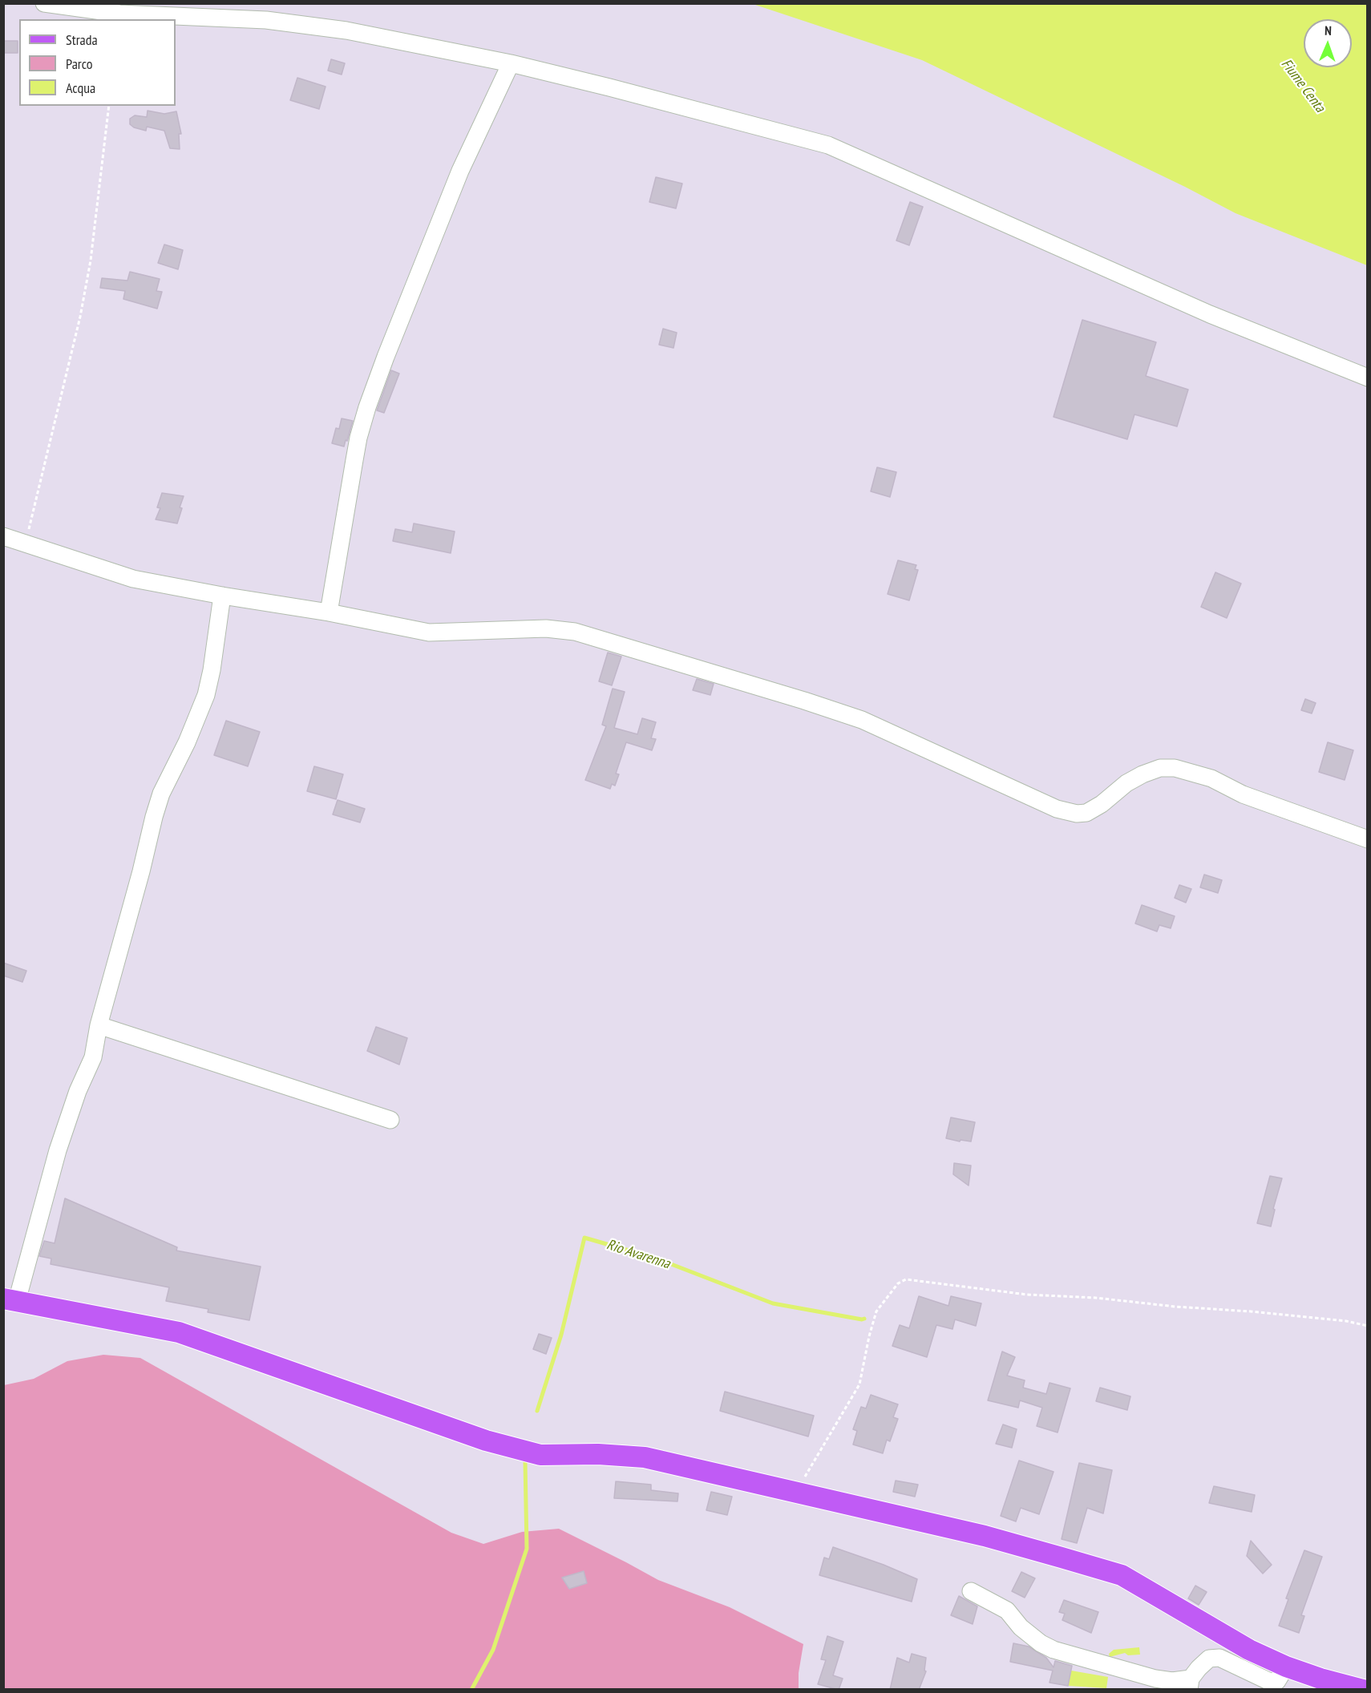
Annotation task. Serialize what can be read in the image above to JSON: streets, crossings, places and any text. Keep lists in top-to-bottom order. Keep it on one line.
{"water":["Fiume Centa","Rio Avarenna"],"legend":["Strada","Parco","Acqua"],"north":"top"}
